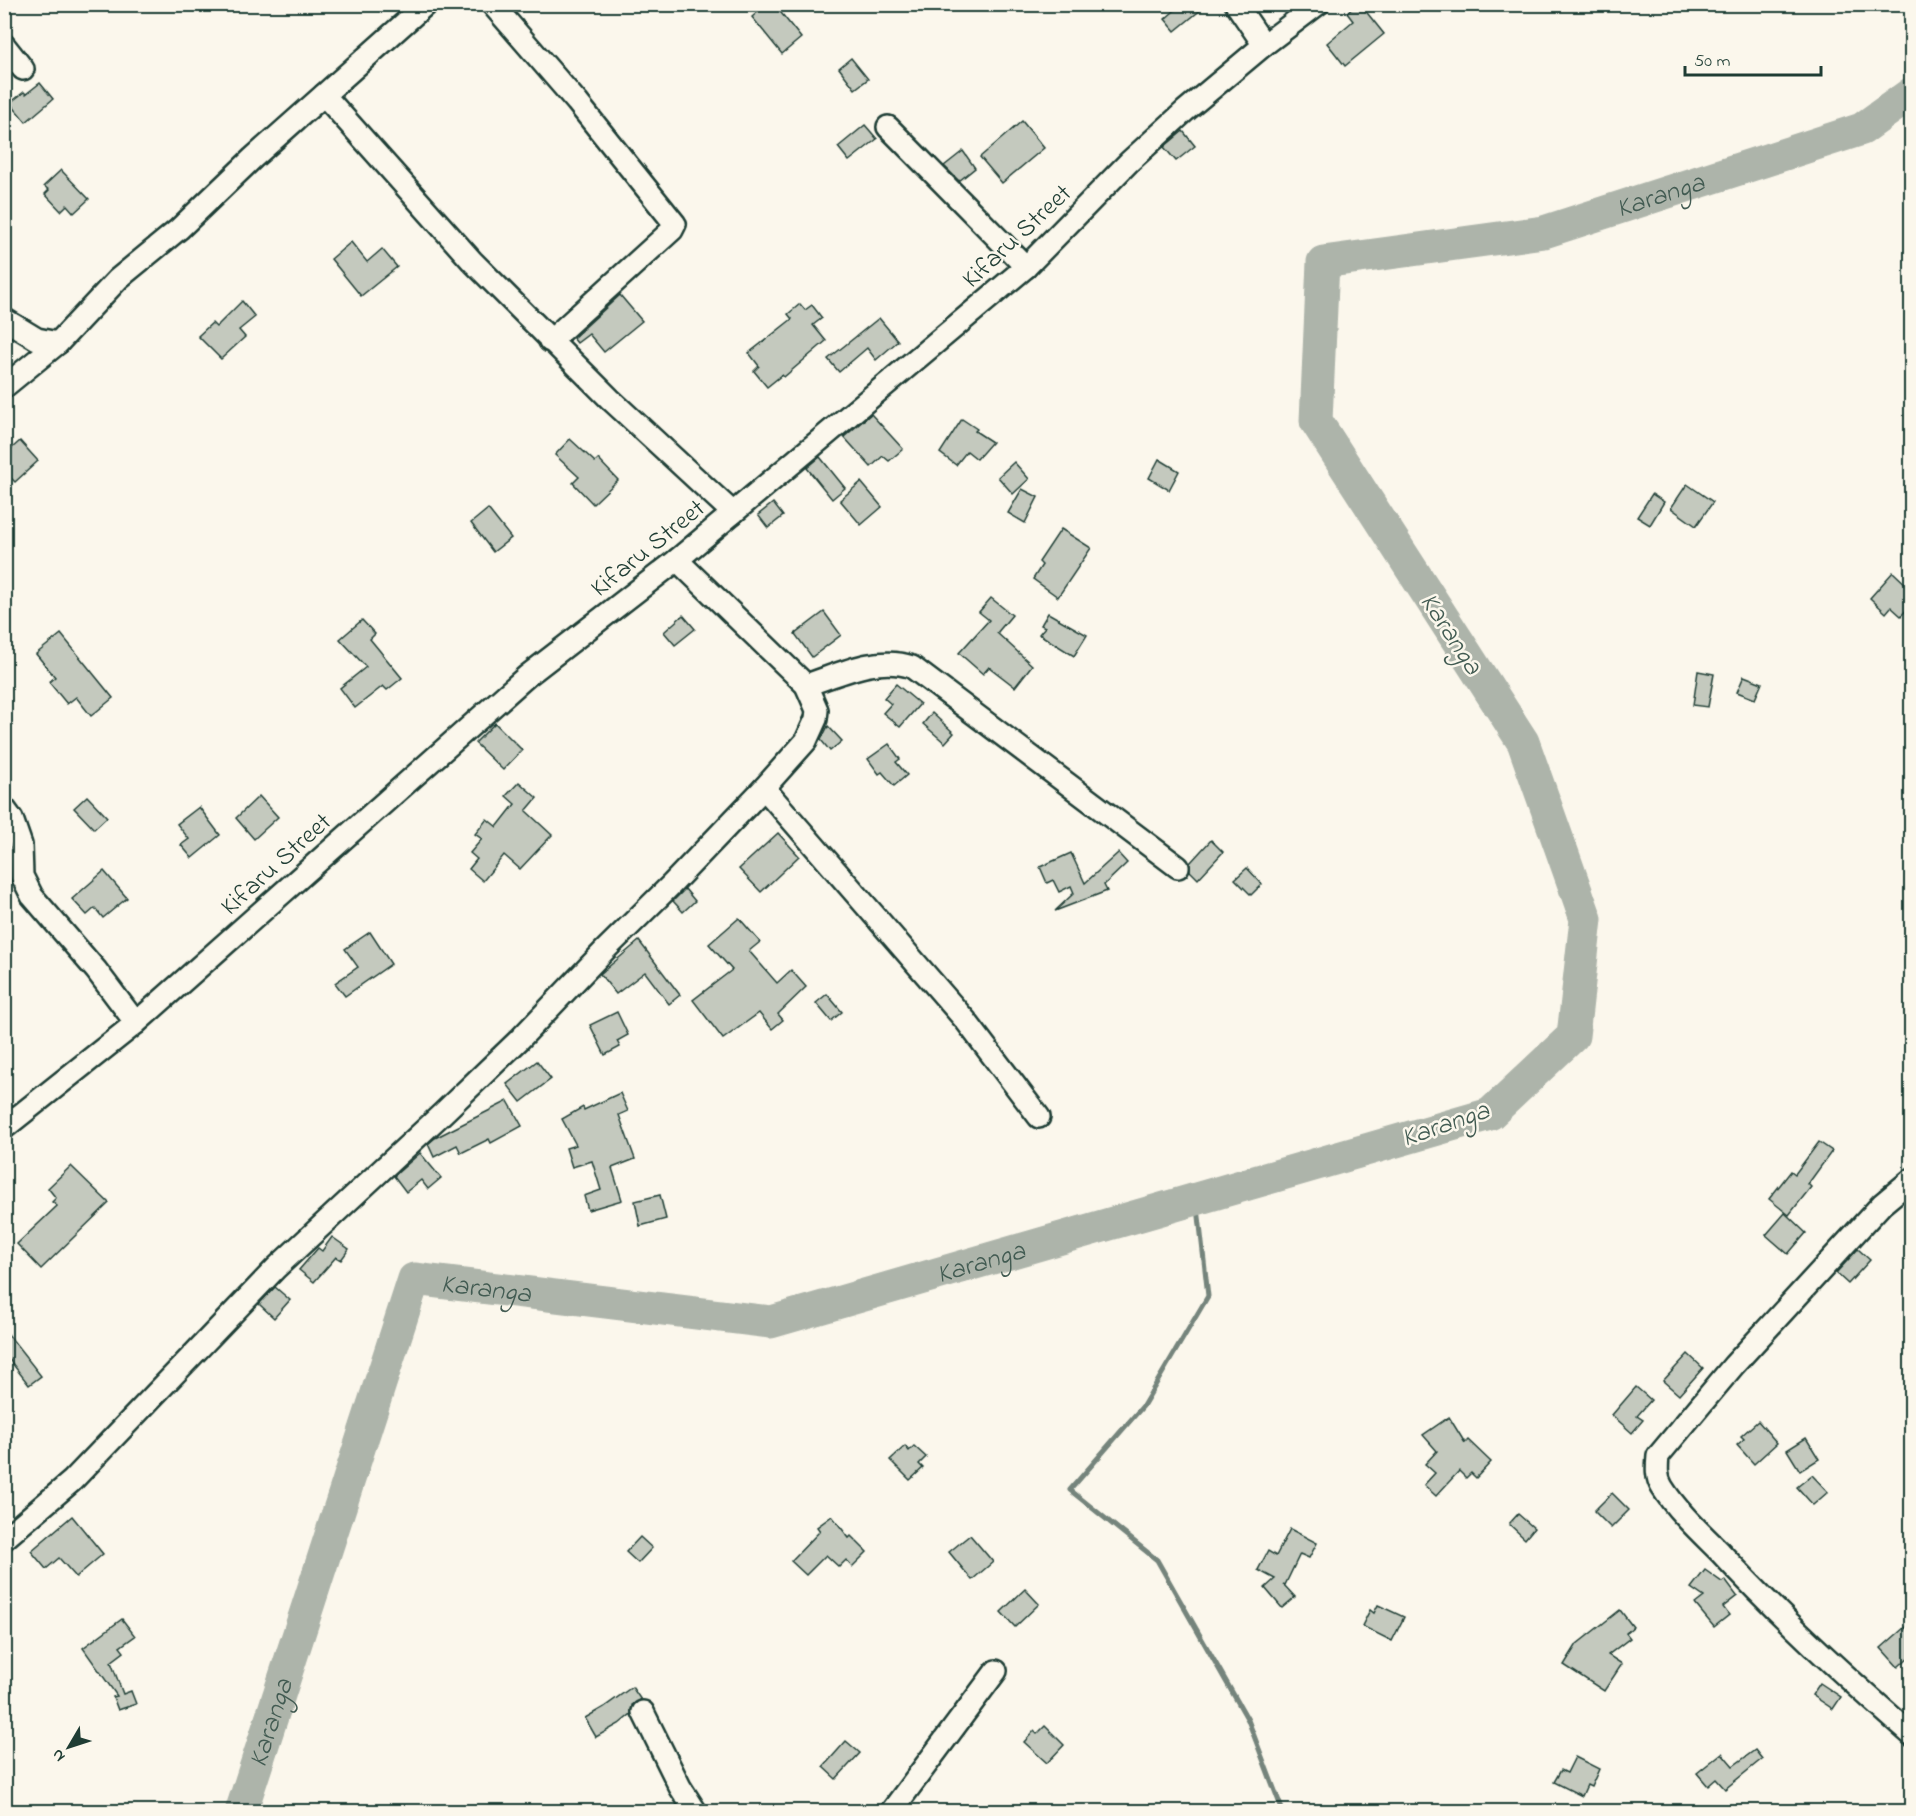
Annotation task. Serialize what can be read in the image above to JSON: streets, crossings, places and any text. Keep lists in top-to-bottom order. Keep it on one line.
{"streets":{"street":["Kifaru Street"]},"water":["Karanga"],"scale_bar":"50 m","north":"bottom left"}
